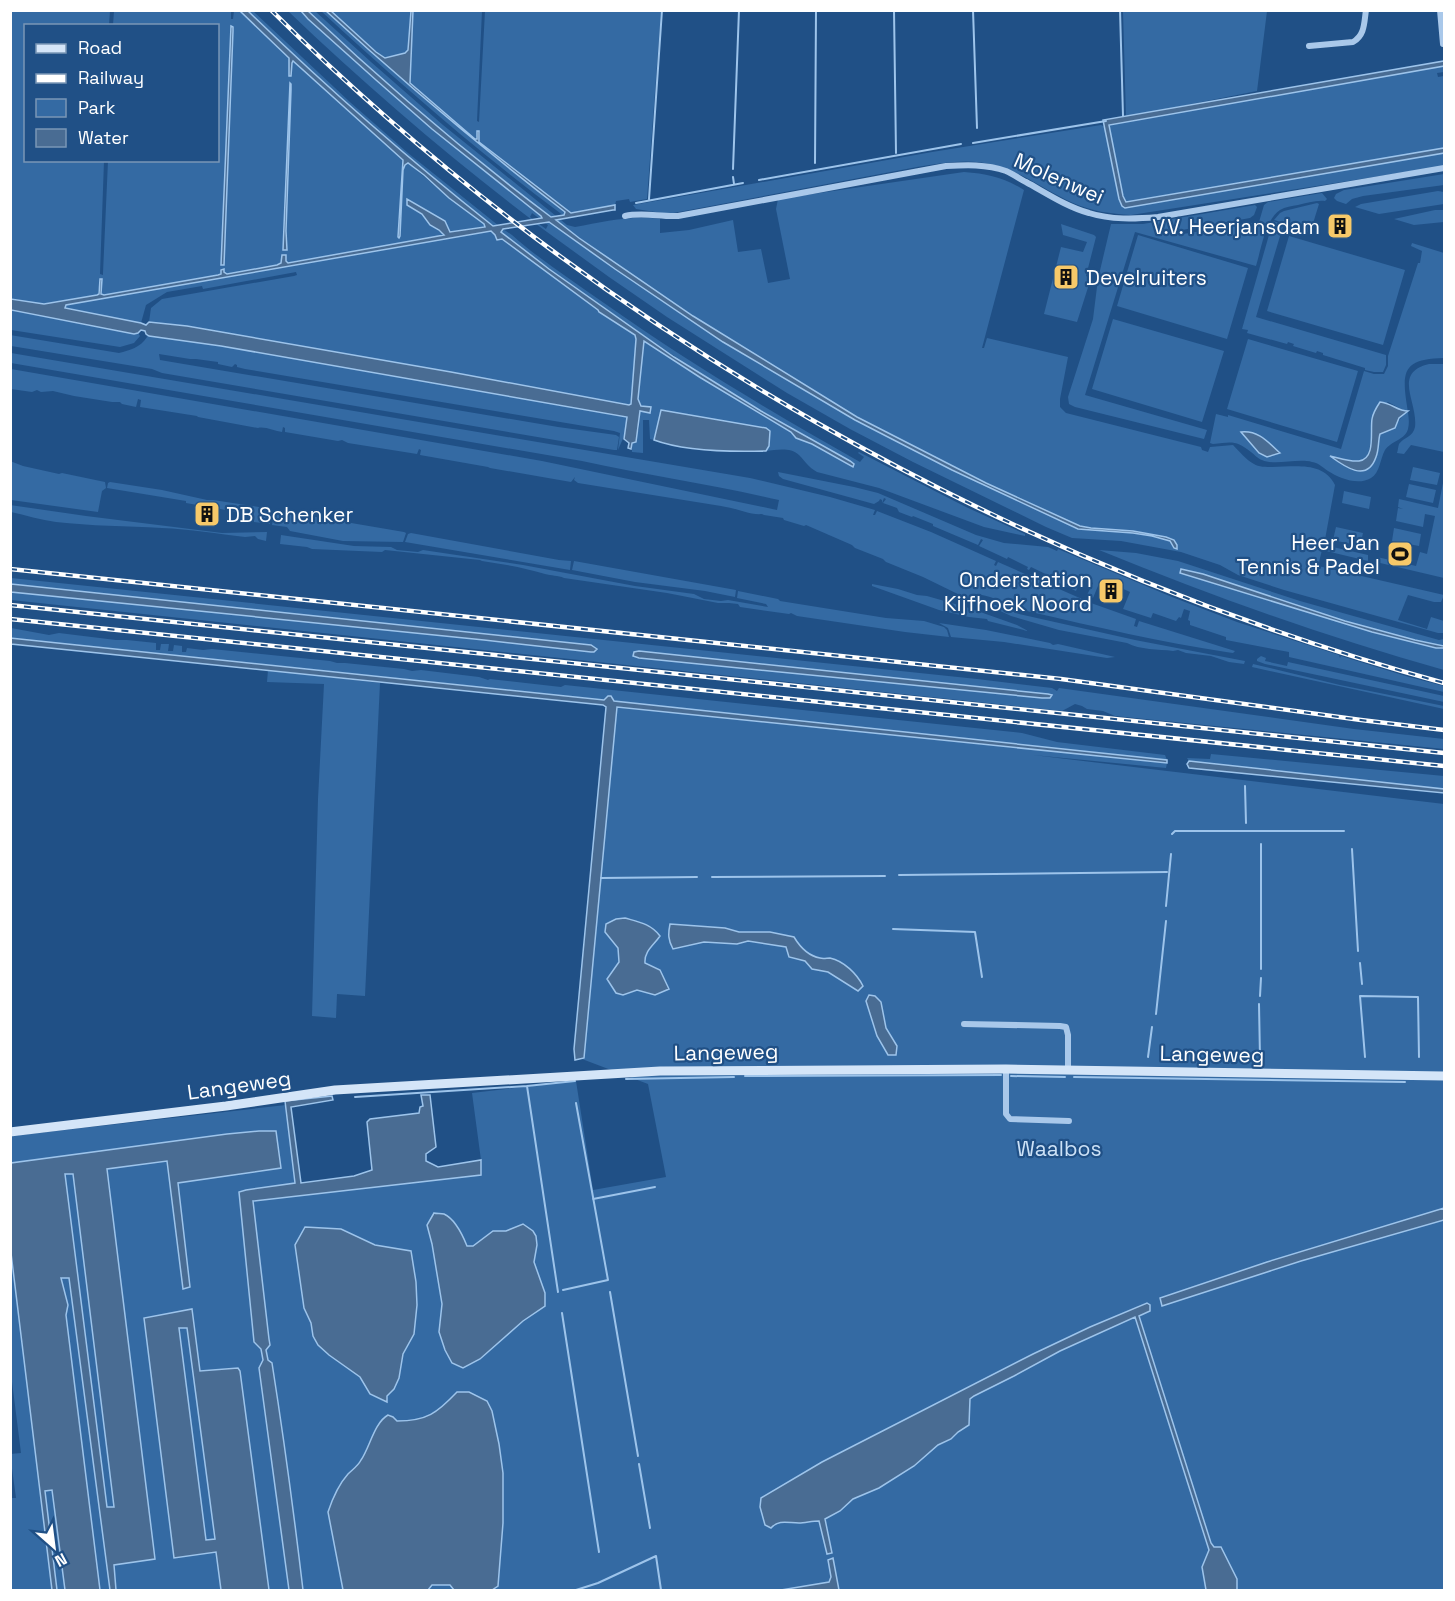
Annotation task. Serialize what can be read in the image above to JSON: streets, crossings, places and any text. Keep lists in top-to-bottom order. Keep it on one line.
{"streets":{"main road":["Langeweg"],"street":["Molenwei"]},"parks":["Waalbos"],"places":{"building":["V.V. Heerjansdam","Develruiters","DB Schenker","Onderstation Kijfhoek Noord"],"sports":["Heer Jan Tennis & Padel"]},"legend":["Road","Railway","Park","Water"],"north":"bottom right"}
